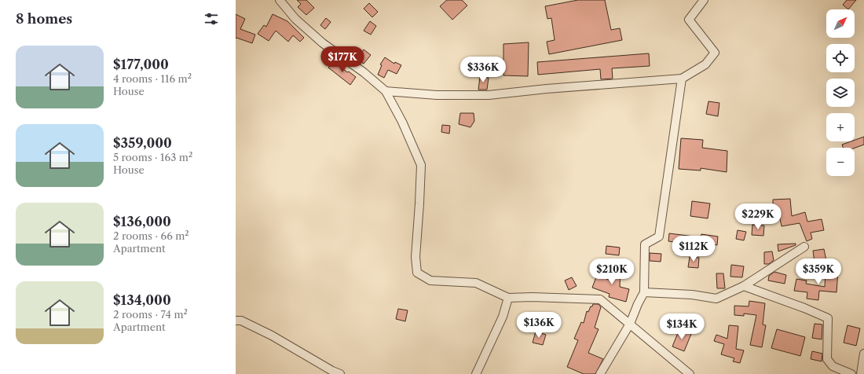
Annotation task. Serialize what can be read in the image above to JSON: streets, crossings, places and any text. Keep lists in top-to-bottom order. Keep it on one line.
{"north":"top right","page":{"heading":"8 homes","map_buttons":["+","−"],"list":[{"name":"$177,000","note":"4 rooms · 116 m² · House"},{"name":"$359,000","note":"5 rooms · 163 m² · House"},{"name":"$136,000","note":"2 rooms · 66 m² · Apartment"},{"name":"$134,000","note":"2 rooms · 74 m² · Apartment"}],"price":["$177K","$336K","$229K","$112K","$210K","$359K","$136K","$134K"]}}
